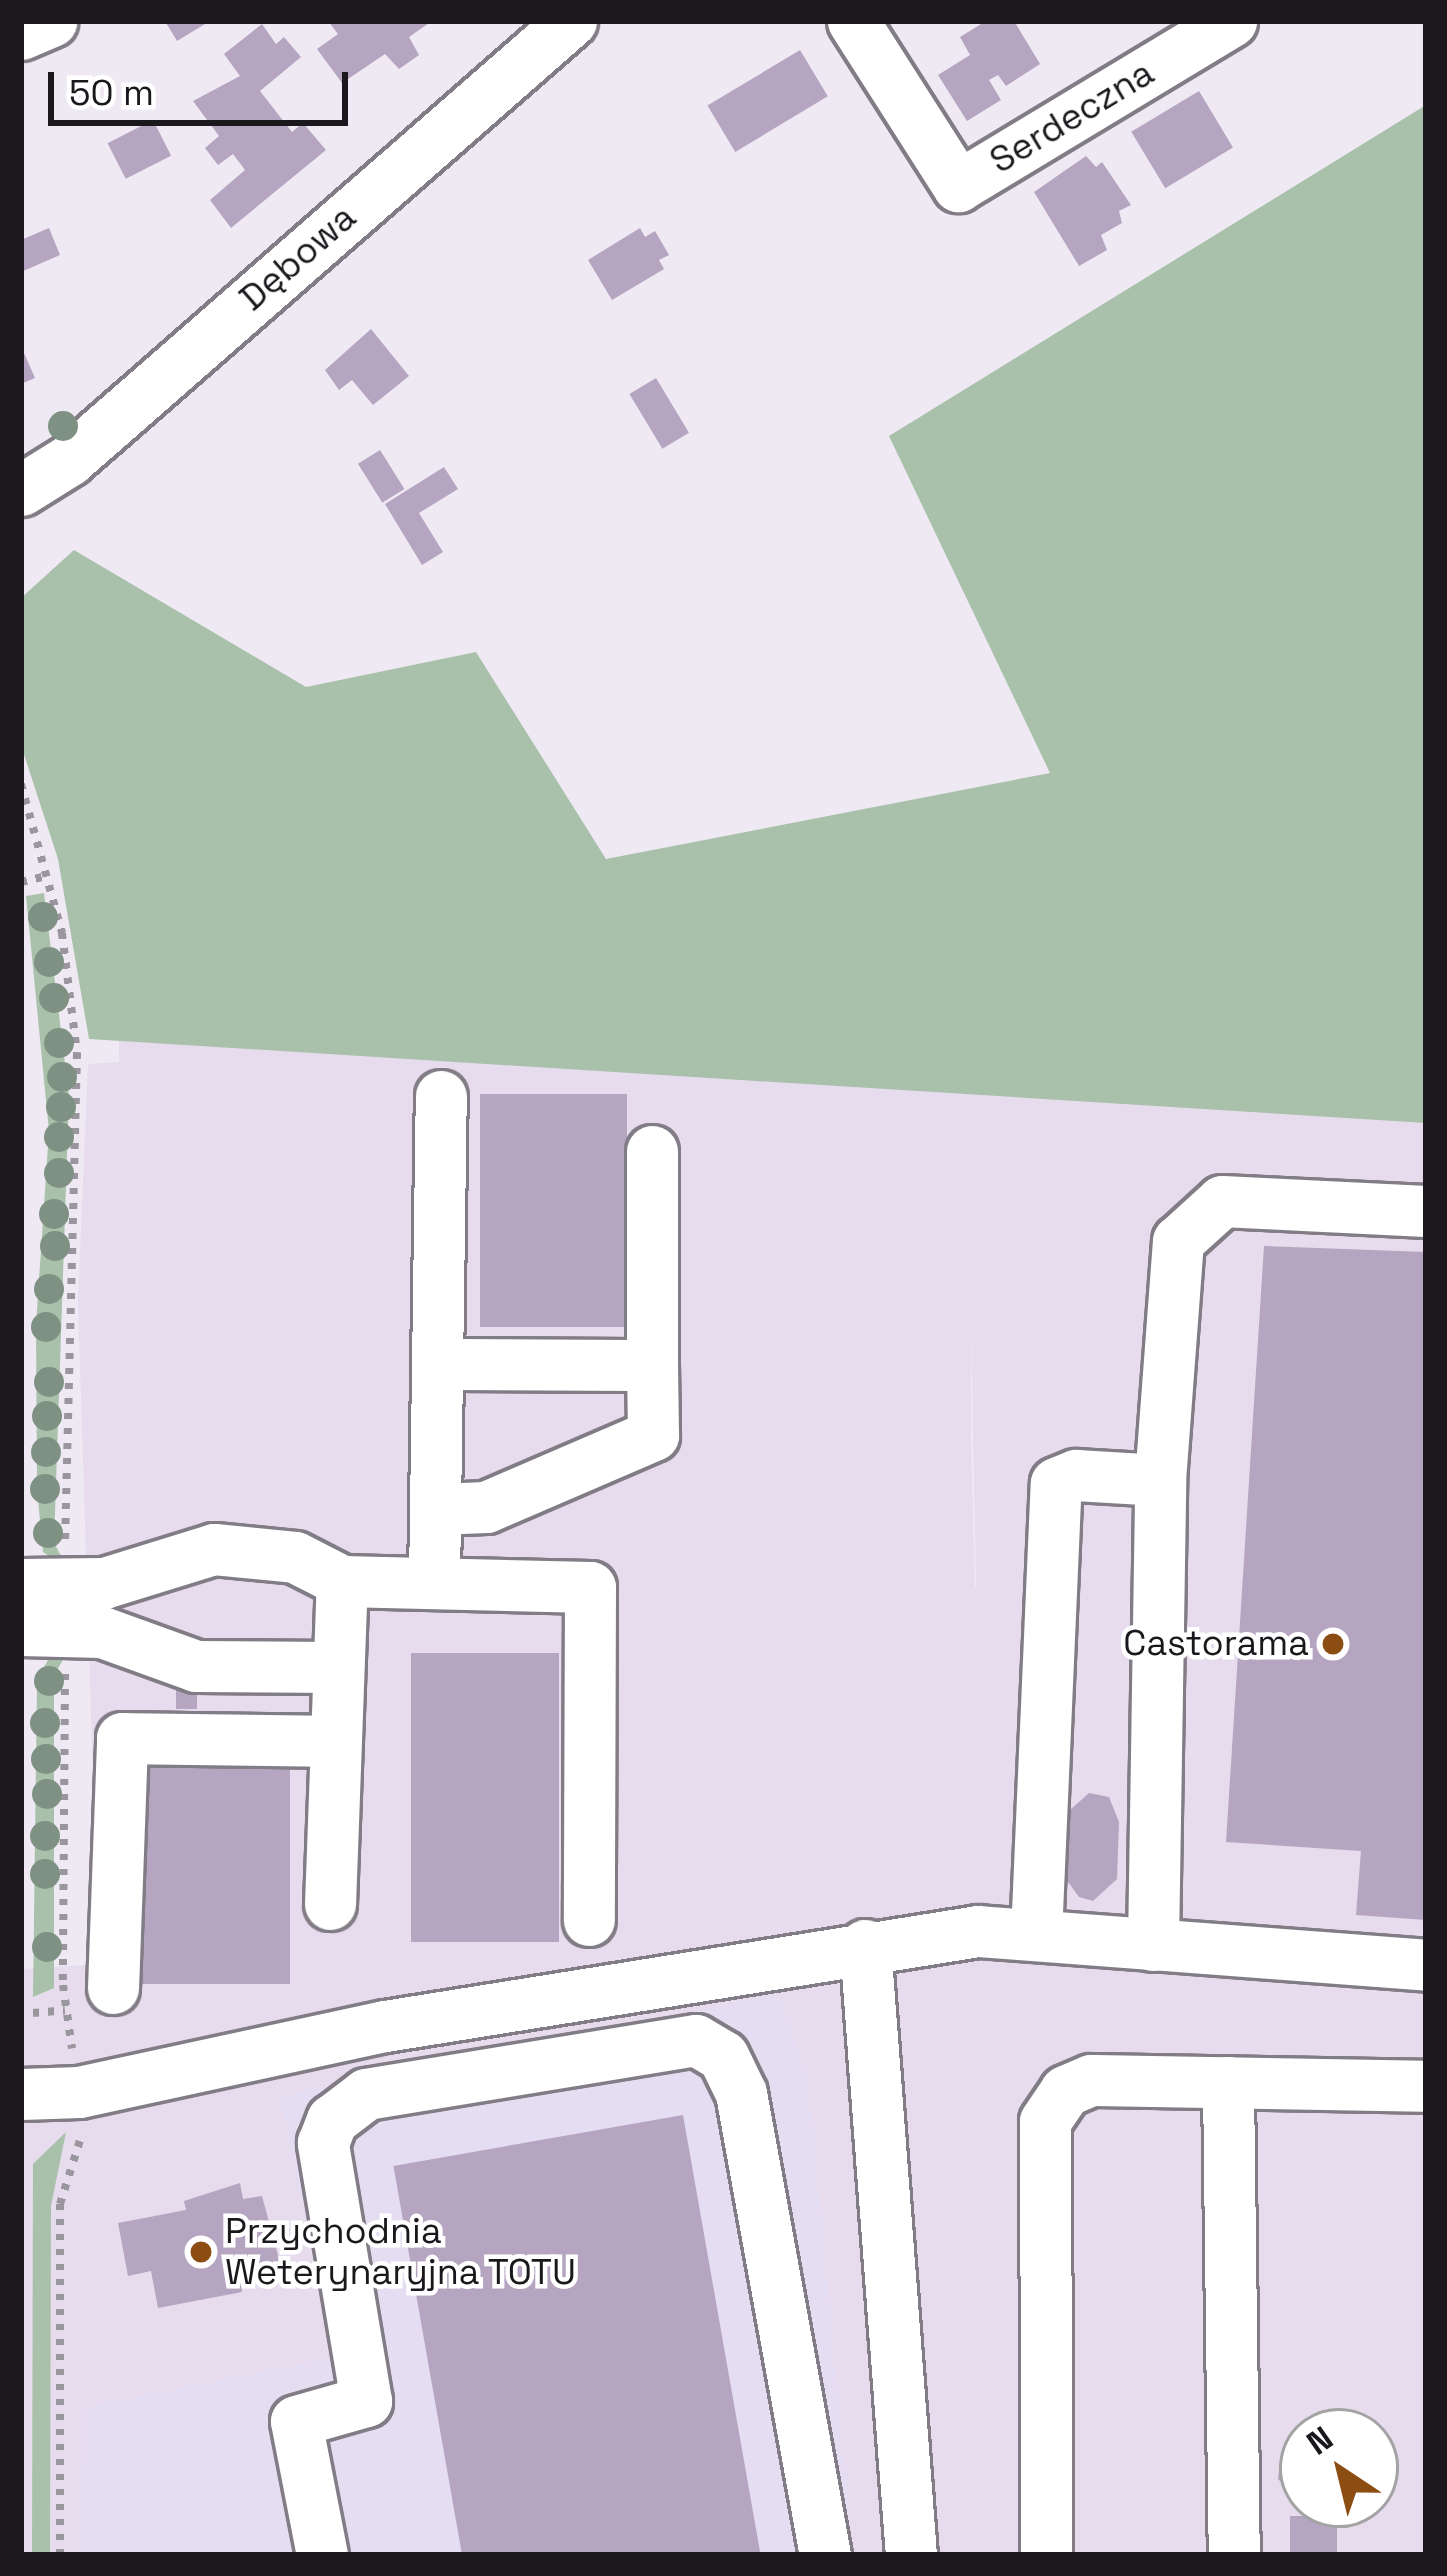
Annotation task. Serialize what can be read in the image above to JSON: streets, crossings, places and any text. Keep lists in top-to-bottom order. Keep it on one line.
{"streets":{"street":["Serdeczna","Dębowa"]},"places":["Castorama","Przychodnia Weterynaryjna TOTU"],"scale_bar":"50 m","north":"top left"}
